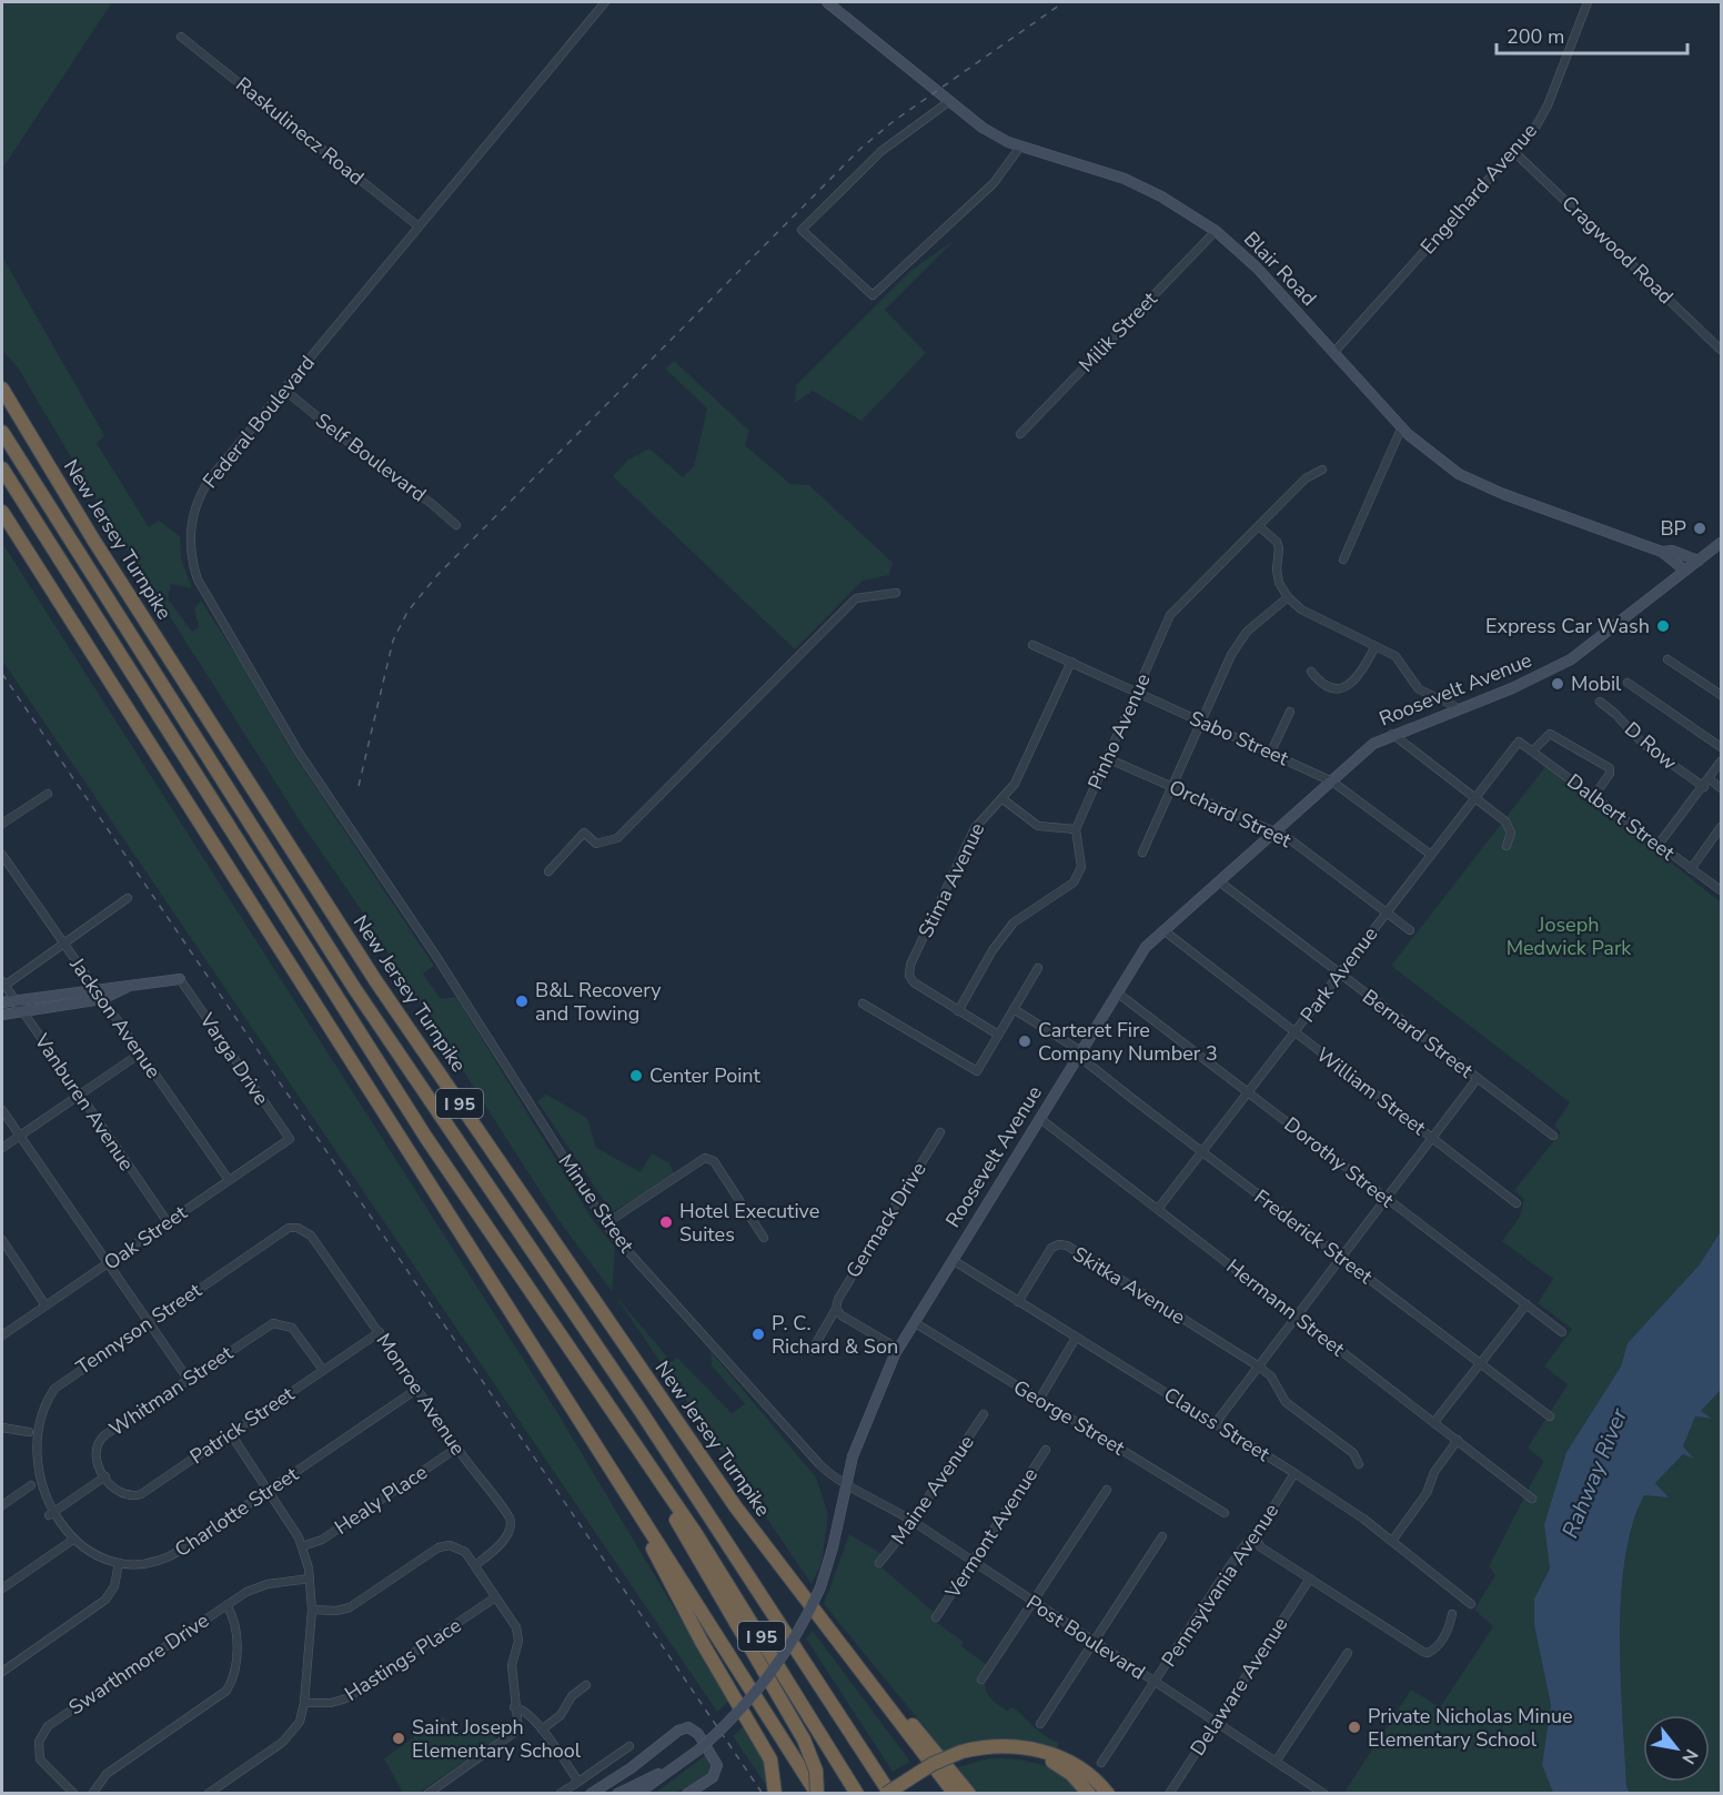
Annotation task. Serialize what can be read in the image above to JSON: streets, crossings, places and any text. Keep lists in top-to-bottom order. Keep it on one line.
{"streets":{"highway":["New Jersey Turnpike","I 95"],"main road":["Blair Road","Roosevelt Avenue"],"street":["Raskulinecz Road","Engelhard Avenue","Cragwood Road","Milik Street","Federal Boulevard","Self Boulevard","Pinho Avenue","Sabo Street","D Row","Orchard Street","Dalbert Street","Stima Avenue","Park Avenue","Jackson Avenue","Bernard Street","Varga Drive","William Street","Vanburen Avenue","Dorothy Street","Minue Street","Germack Drive","Frederick Street","Oak Street","Skitka Avenue","Hermann Street","Tennyson Street","Whitman Street","Monroe Avenue","George Street","Clauss Street","Patrick Street","Maine Avenue","Healy Place","Charlotte Street","Vermont Avenue","Pennsylvania Avenue","Post Boulevard","Hastings Place","Swarthmore Drive","Delaware Avenue"]},"crossings":[["Raskulinecz Road","Federal Boulevard"],["Engelhard Avenue","Cragwood Road"],["Engelhard Avenue","Blair Road"],["Blair Road","Milik Street"],["Blair Road","Roosevelt Avenue"],["Federal Boulevard","Self Boulevard"],["Federal Boulevard","Minue Street"],["Roosevelt Avenue","Sabo Street"],["Roosevelt Avenue","Orchard Street"],["Roosevelt Avenue","Bernard Street"],["Roosevelt Avenue","William Street"],["Roosevelt Avenue","Dorothy Street"],["Roosevelt Avenue","Minue Street"],["Roosevelt Avenue","Frederick Street"],["Roosevelt Avenue","Hermann Street"],["Roosevelt Avenue","George Street"],["Roosevelt Avenue","Clauss Street"],["Roosevelt Avenue","Post Boulevard"],["Pinho Avenue","Sabo Street"],["Pinho Avenue","Orchard Street"],["Sabo Street","Stima Avenue"],["Sabo Street","Park Avenue"],["Orchard Street","Park Avenue"],["Dalbert Street","Park Avenue"],["Park Avenue","Bernard Street"],["Park Avenue","William Street"],["Park Avenue","Dorothy Street"],["Park Avenue","Frederick Street"],["Park Avenue","Hermann Street"],["Jackson Avenue","Oak Street"],["Varga Drive","Oak Street"],["Vanburen Avenue","Oak Street"],["Minue Street","Post Boulevard"],["Skitka Avenue","Clauss Street"],["Tennyson Street","Monroe Avenue"],["Whitman Street","Patrick Street"],["Monroe Avenue","Patrick Street"],["Monroe Avenue","Healy Place"],["Monroe Avenue","Charlotte Street"],["Clauss Street","Pennsylvania Avenue"],["Maine Avenue","Post Boulevard"],["Vermont Avenue","Post Boulevard"],["Pennsylvania Avenue","Post Boulevard"],["Post Boulevard","Delaware Avenue"]],"water":["Rahway River"],"parks":["Joseph Medwick Park"],"places":["BP","Express Car Wash","Mobil","B&L Recovery and Towing","Carteret Fire Company Number 3","Center Point","Hotel Executive Suites","P. C. Richard & Son","Private Nicholas Minue Elementary School","Saint Joseph Elementary School"],"scale_bar":"200 m","north":"bottom right"}
